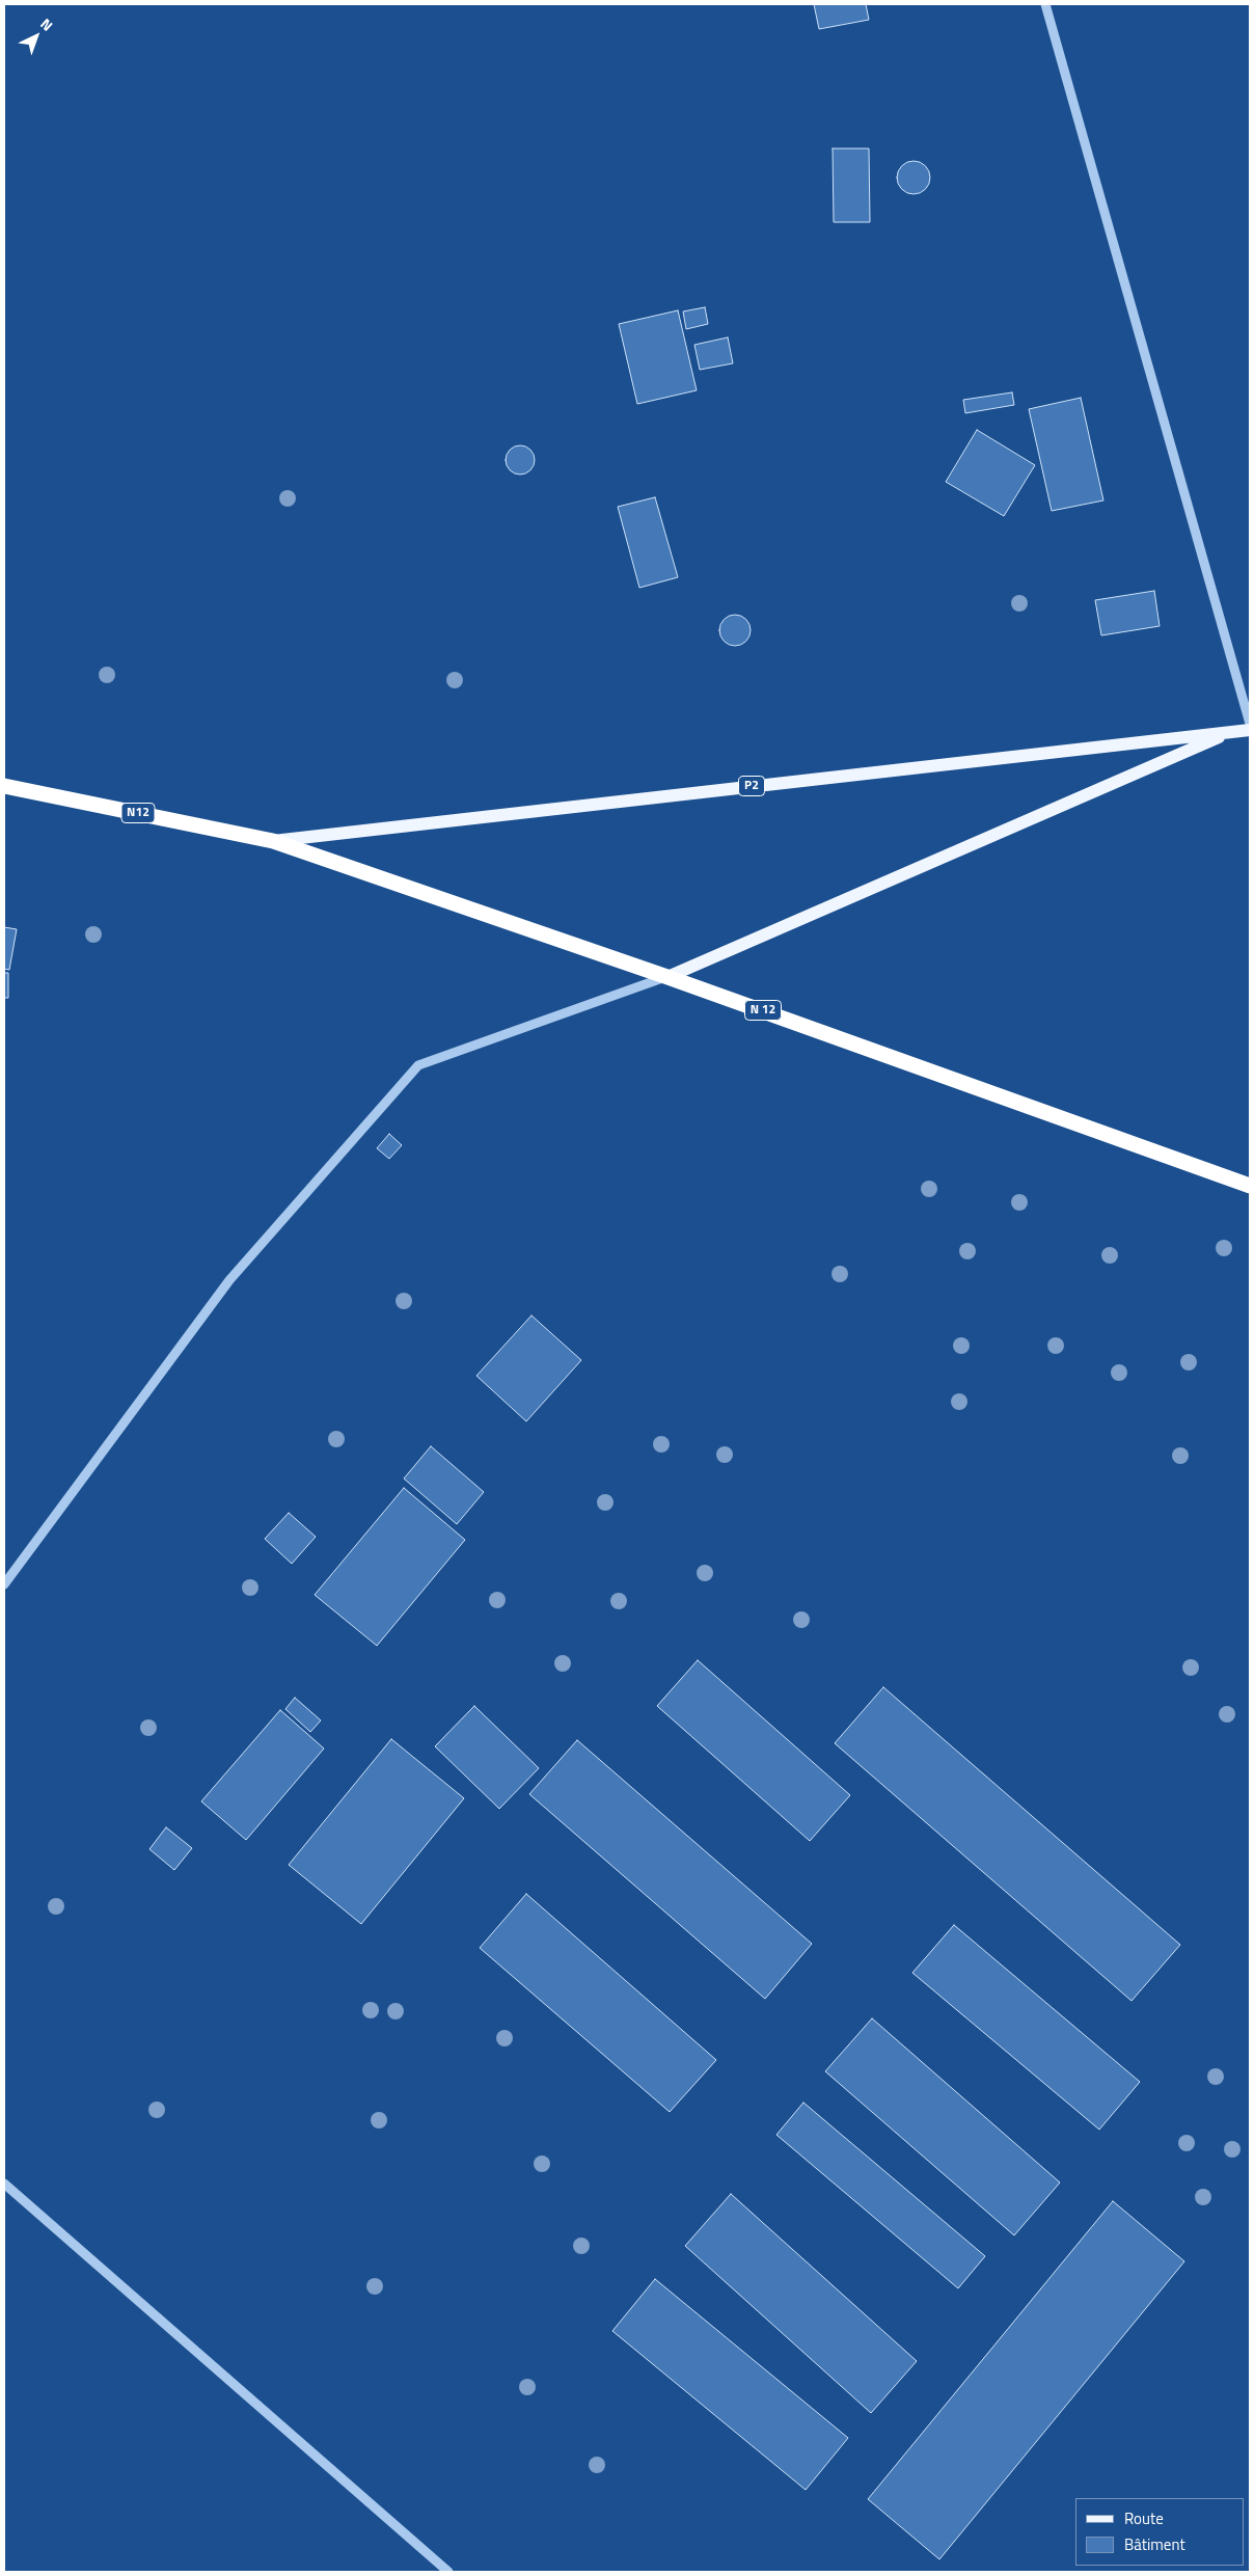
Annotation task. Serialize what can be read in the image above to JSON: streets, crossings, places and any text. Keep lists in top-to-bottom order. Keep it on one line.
{"streets":{"highway":["N12","N 12"],"main road":["P2"]},"crossings":[["P2","N12"],["P2","N 12"],["N12","N 12"]],"legend":["Route","Bâtiment"],"north":"top right"}
